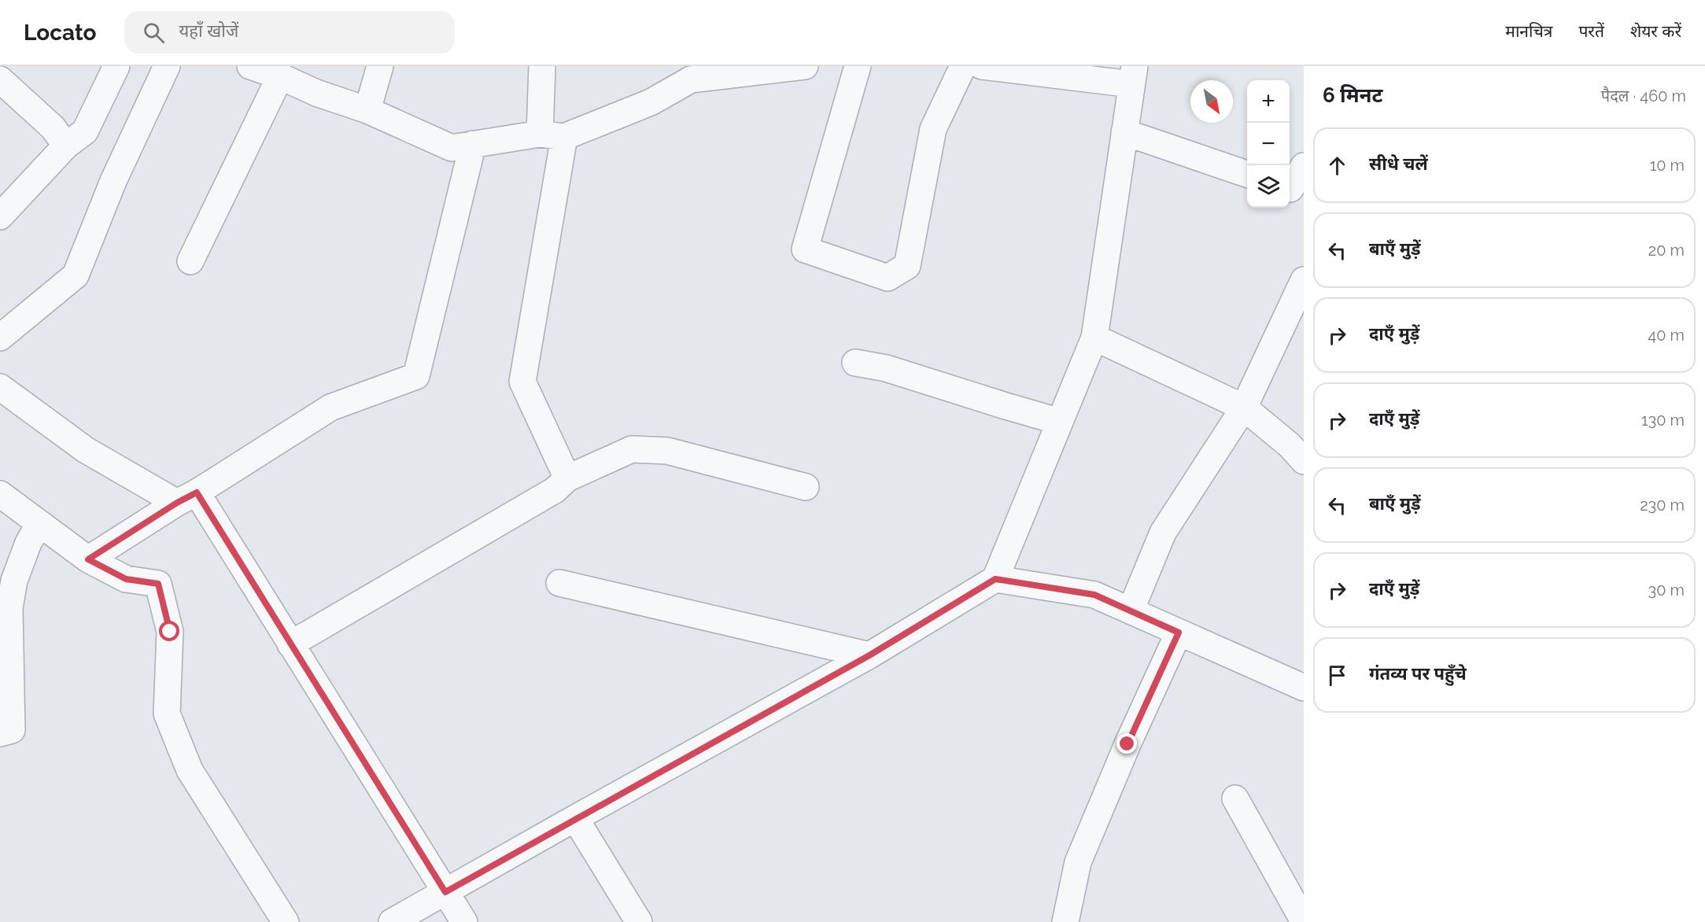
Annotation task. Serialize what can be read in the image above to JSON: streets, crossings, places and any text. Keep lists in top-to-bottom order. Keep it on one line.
{"north":"bottom right","page":{"header":"Locato","search":"यहाँ खोजें","nav":["मानचित्र","परतें","शेयर करें"],"heading":["6 मिनट","पैदल · 460 m"],"map_buttons":["+","−"],"list":[["सीधे चलें","10 m"],["बाएँ मुड़ें","20 m"],["दाएँ मुड़ें","40 m"],["दाएँ मुड़ें","130 m"],["बाएँ मुड़ें","230 m"],["दाएँ मुड़ें","30 m"],"गंतव्य पर पहुँचे"]}}
